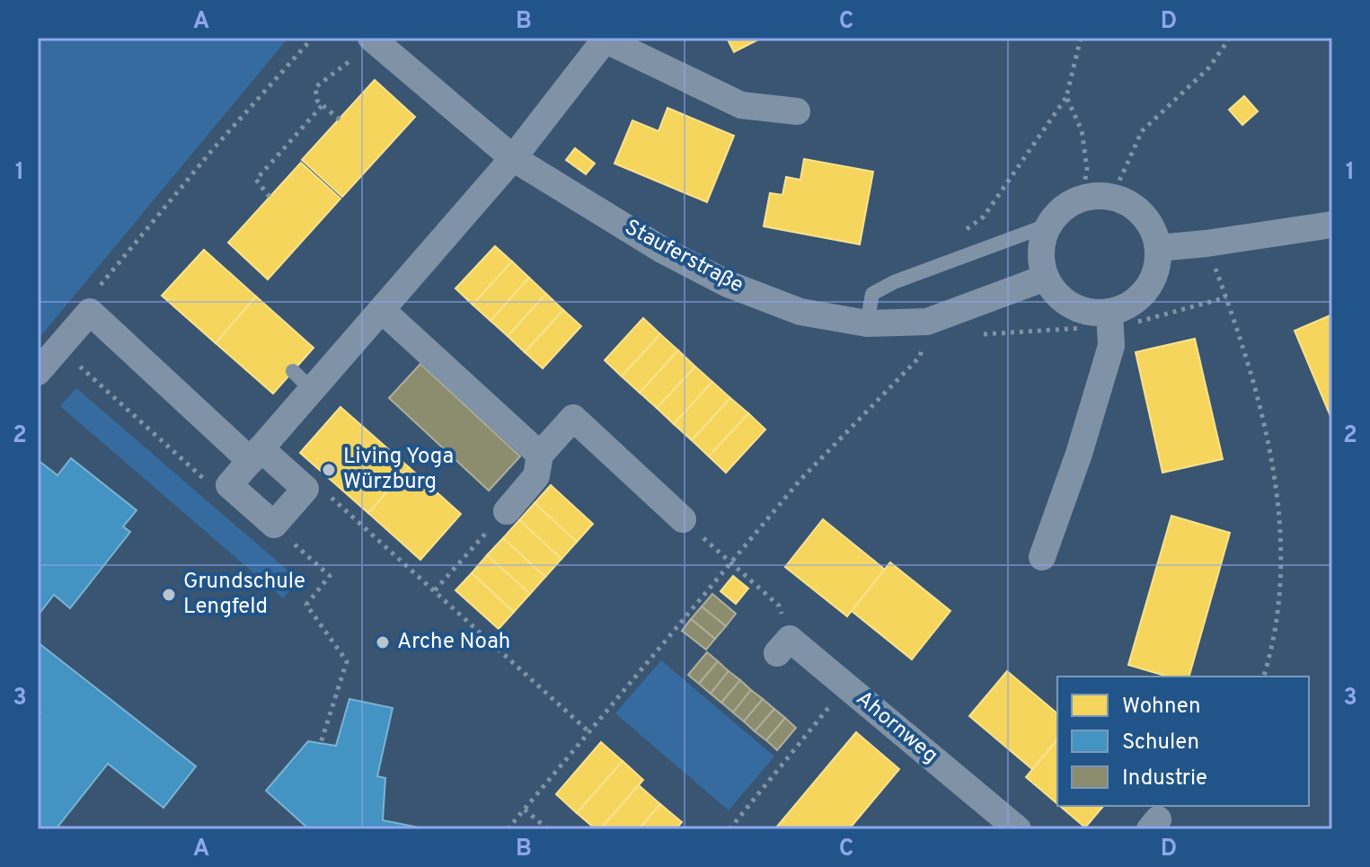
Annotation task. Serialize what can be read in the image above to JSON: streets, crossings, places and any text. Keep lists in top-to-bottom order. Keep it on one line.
{"streets":{"street":["Stauferstraße","Ahornweg"]},"places":["Living Yoga Würzburg","Grundschule Lengfeld","Arche Noah"],"legend":["Wohnen","Schulen","Industrie"],"grid":{"columns":["A","B","C","D"],"rows":["1","2","3"]}}
